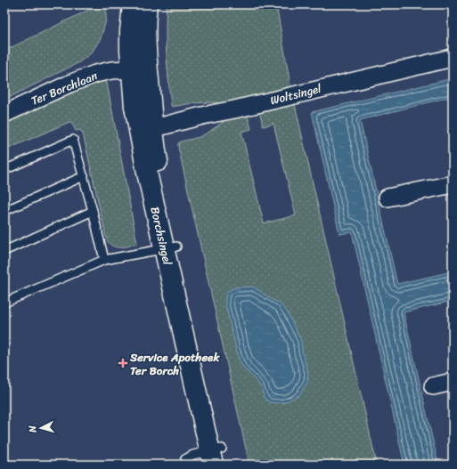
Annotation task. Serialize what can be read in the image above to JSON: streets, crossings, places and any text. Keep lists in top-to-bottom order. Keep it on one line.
{"streets":{"main road":["Borchsingel"],"street":["Ter Borchlaan","Woltsingel"]},"crossings":[["Ter Borchlaan","Borchsingel"],["Woltsingel","Borchsingel"]],"places":{"health":["Service Apotheek Ter Borch"]},"north":"left"}
